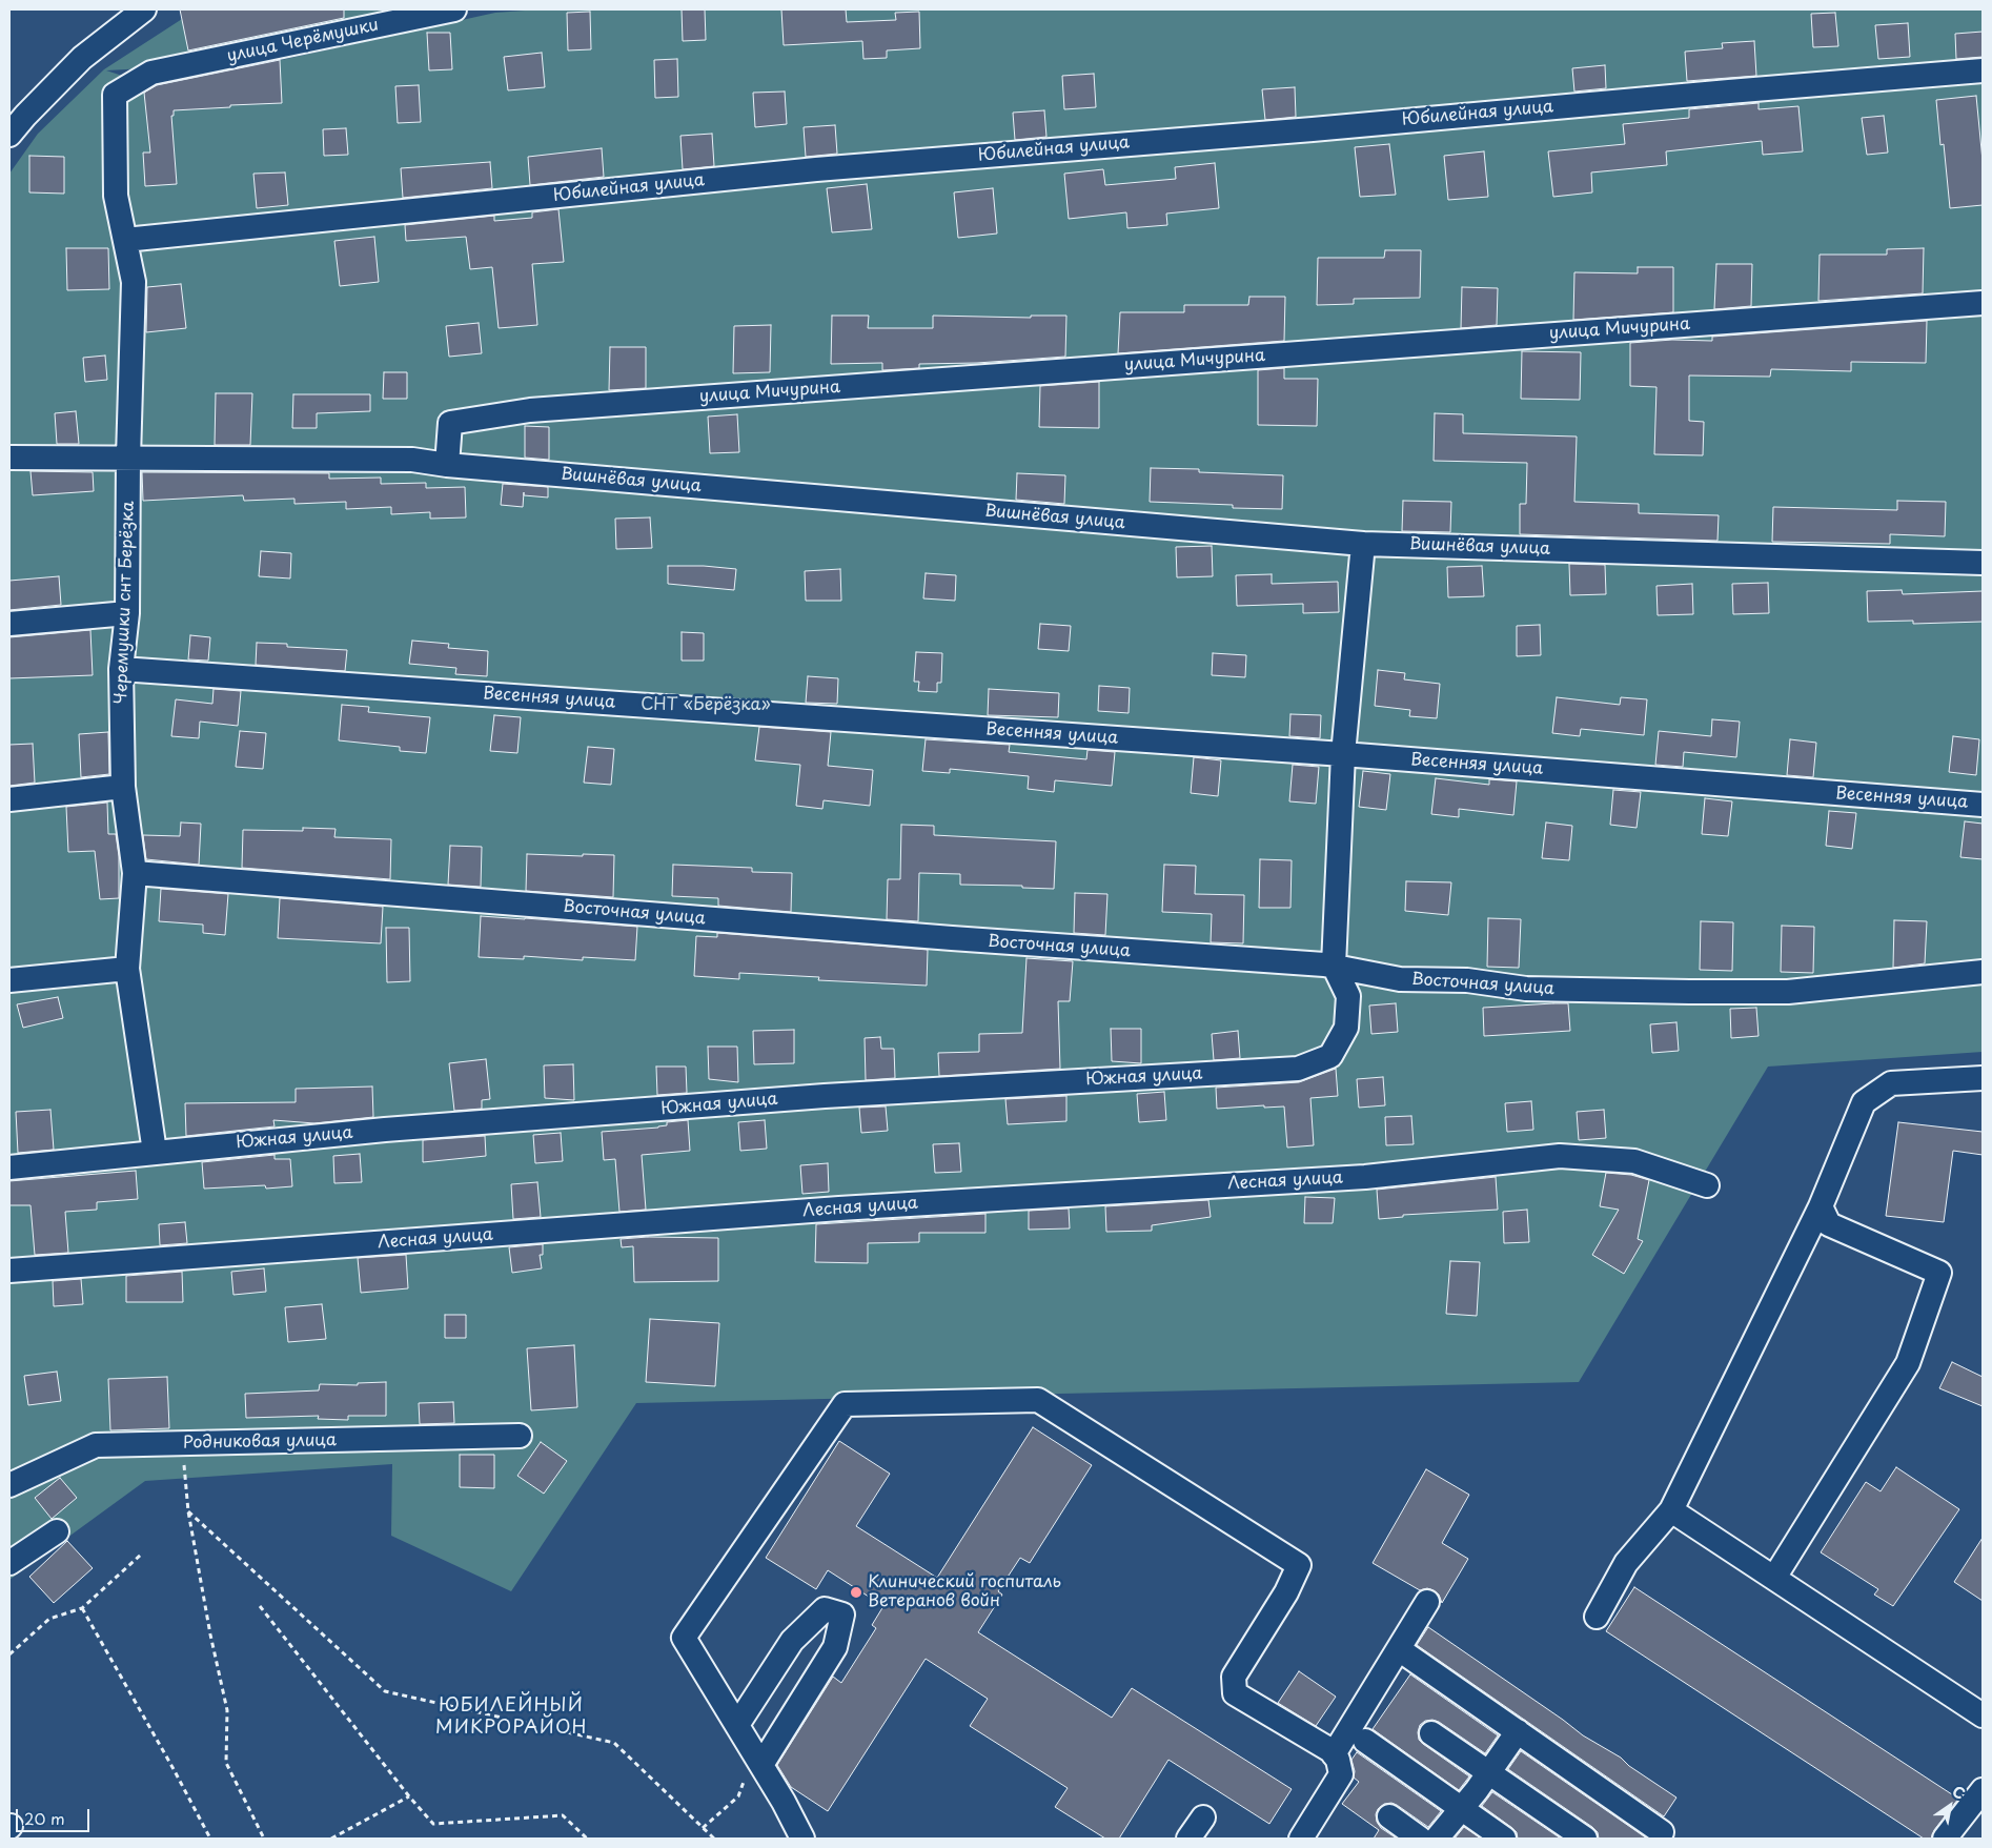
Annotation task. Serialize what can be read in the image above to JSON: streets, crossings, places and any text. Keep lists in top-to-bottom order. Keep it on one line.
{"streets":{"street":["улица Черёмушки","Юбилейная улица","улица Мичурина","Вишнёвая улица","Черемушки снт Берёзка","Весенняя улица","Восточная улица","Южная улица","Лесная улица","Родниковая улица"]},"crossings":[["улица Черёмушки","Черемушки снт Берёзка"],["Юбилейная улица","Черемушки снт Берёзка"],["улица Мичурина","Вишнёвая улица"],["Вишнёвая улица","Черемушки снт Берёзка"],["Черемушки снт Берёзка","Весенняя улица"],["Черемушки снт Берёзка","Восточная улица"],["Черемушки снт Берёзка","Южная улица"],["Восточная улица","Южная улица"]],"districts":["ЮБИЛЕЙНЫЙ МИКРОРАЙОН"],"parks":["СНТ «Берёзка»"],"places":["Клинический госпиталь Ветеранов войн"],"scale_bar":"20 m","north":"top right"}
